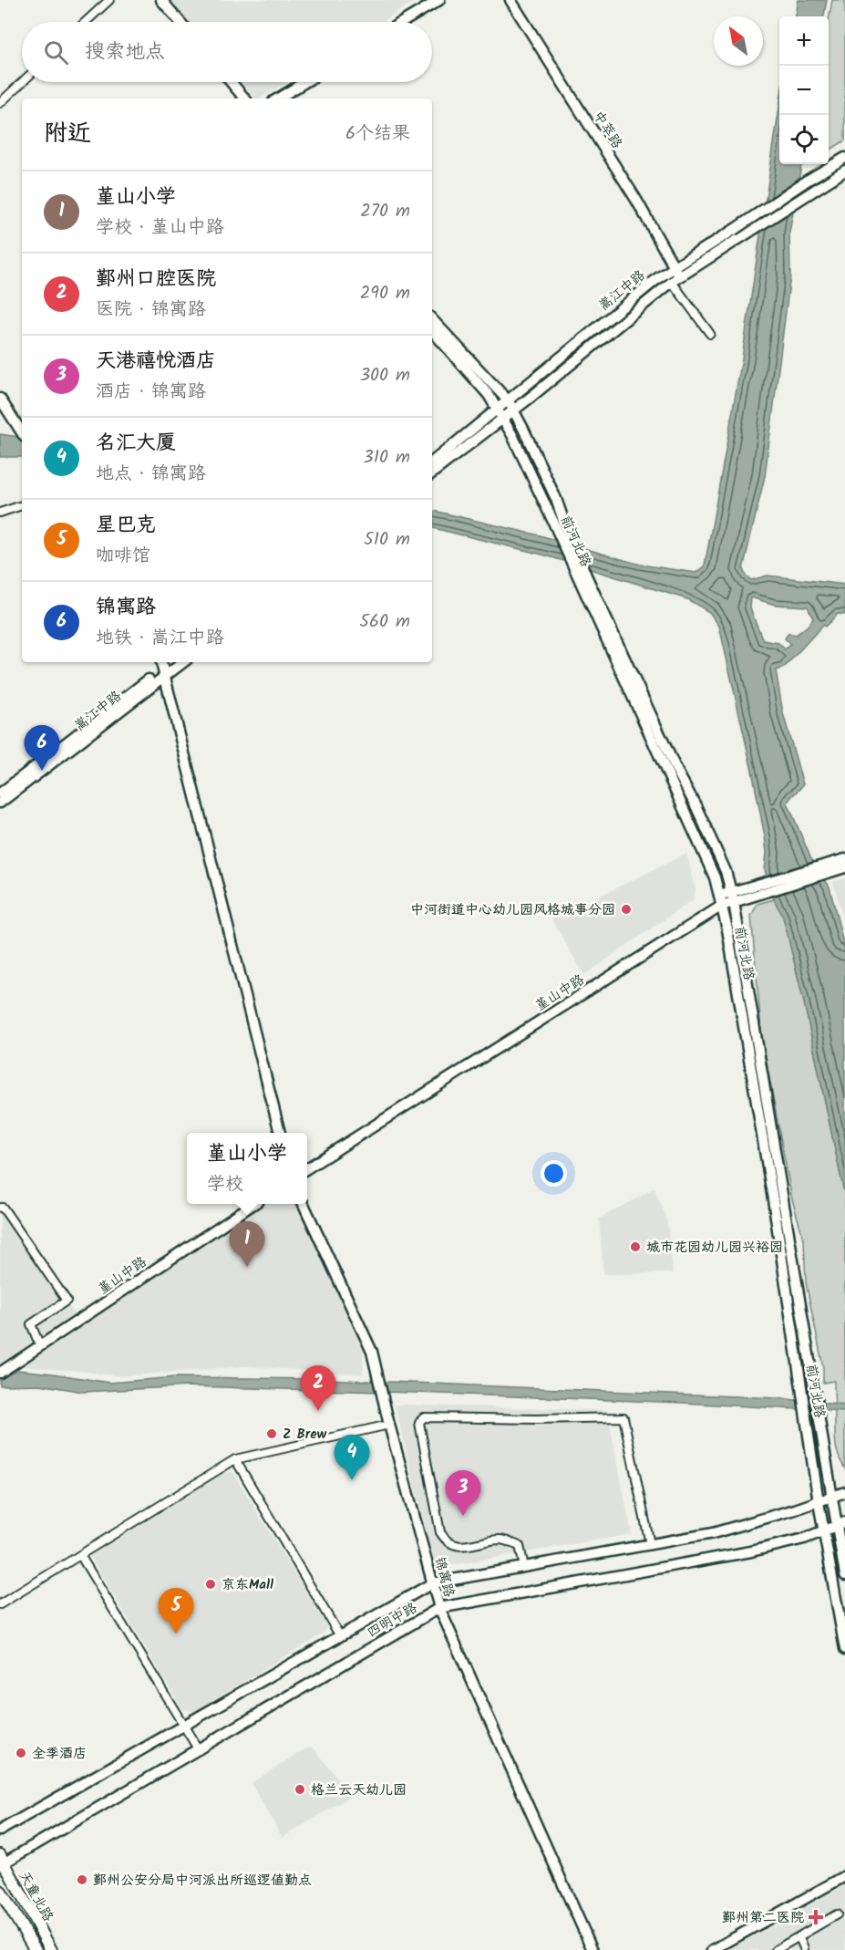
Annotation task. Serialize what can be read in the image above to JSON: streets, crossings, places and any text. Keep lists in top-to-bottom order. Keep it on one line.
{"streets":{"main road":["中萃路","嵩江中路","前河北路","堇山中路","锦寓路","四明中路","天童北路"]},"crossings":[["中萃路","嵩江中路"],["嵩江中路","前河北路"],["前河北路","堇山中路"],["前河北路","四明中路"],["锦寓路","四明中路"],["四明中路","天童北路"]],"places":{"other":["中河街道中心幼儿园风格城事分园","城市花园幼儿园兴裕园","Z Brew","京东Mall","全季酒店","格兰云天幼儿园","鄞州公安分局中河派出所巡逻值勤点"],"health":["鄞州第二医院"]},"north":"top left","page":{"map_buttons":["+","−"],"search":"搜索地点","heading":["附近","6个结果"],"list":[{"mark":"1","name":"堇山小学","note":"学校 · 堇山中路","value":"270 m"},{"mark":"2","name":"鄞州口腔医院","note":"医院 · 锦寓路","value":"290 m"},{"mark":"3","name":"天港禧悦酒店","note":"酒店 · 锦寓路","value":"300 m"},{"mark":"4","name":"名汇大厦","note":"地点 · 锦寓路","value":"310 m"},{"mark":"5","name":"星巴克","note":"咖啡馆","value":"510 m"},{"mark":"6","name":"锦寓路","note":"地铁 · 嵩江中路","value":"560 m"}],"pins":["6","1","2","4","3","5"],"popup":["堇山小学","学校"]}}
